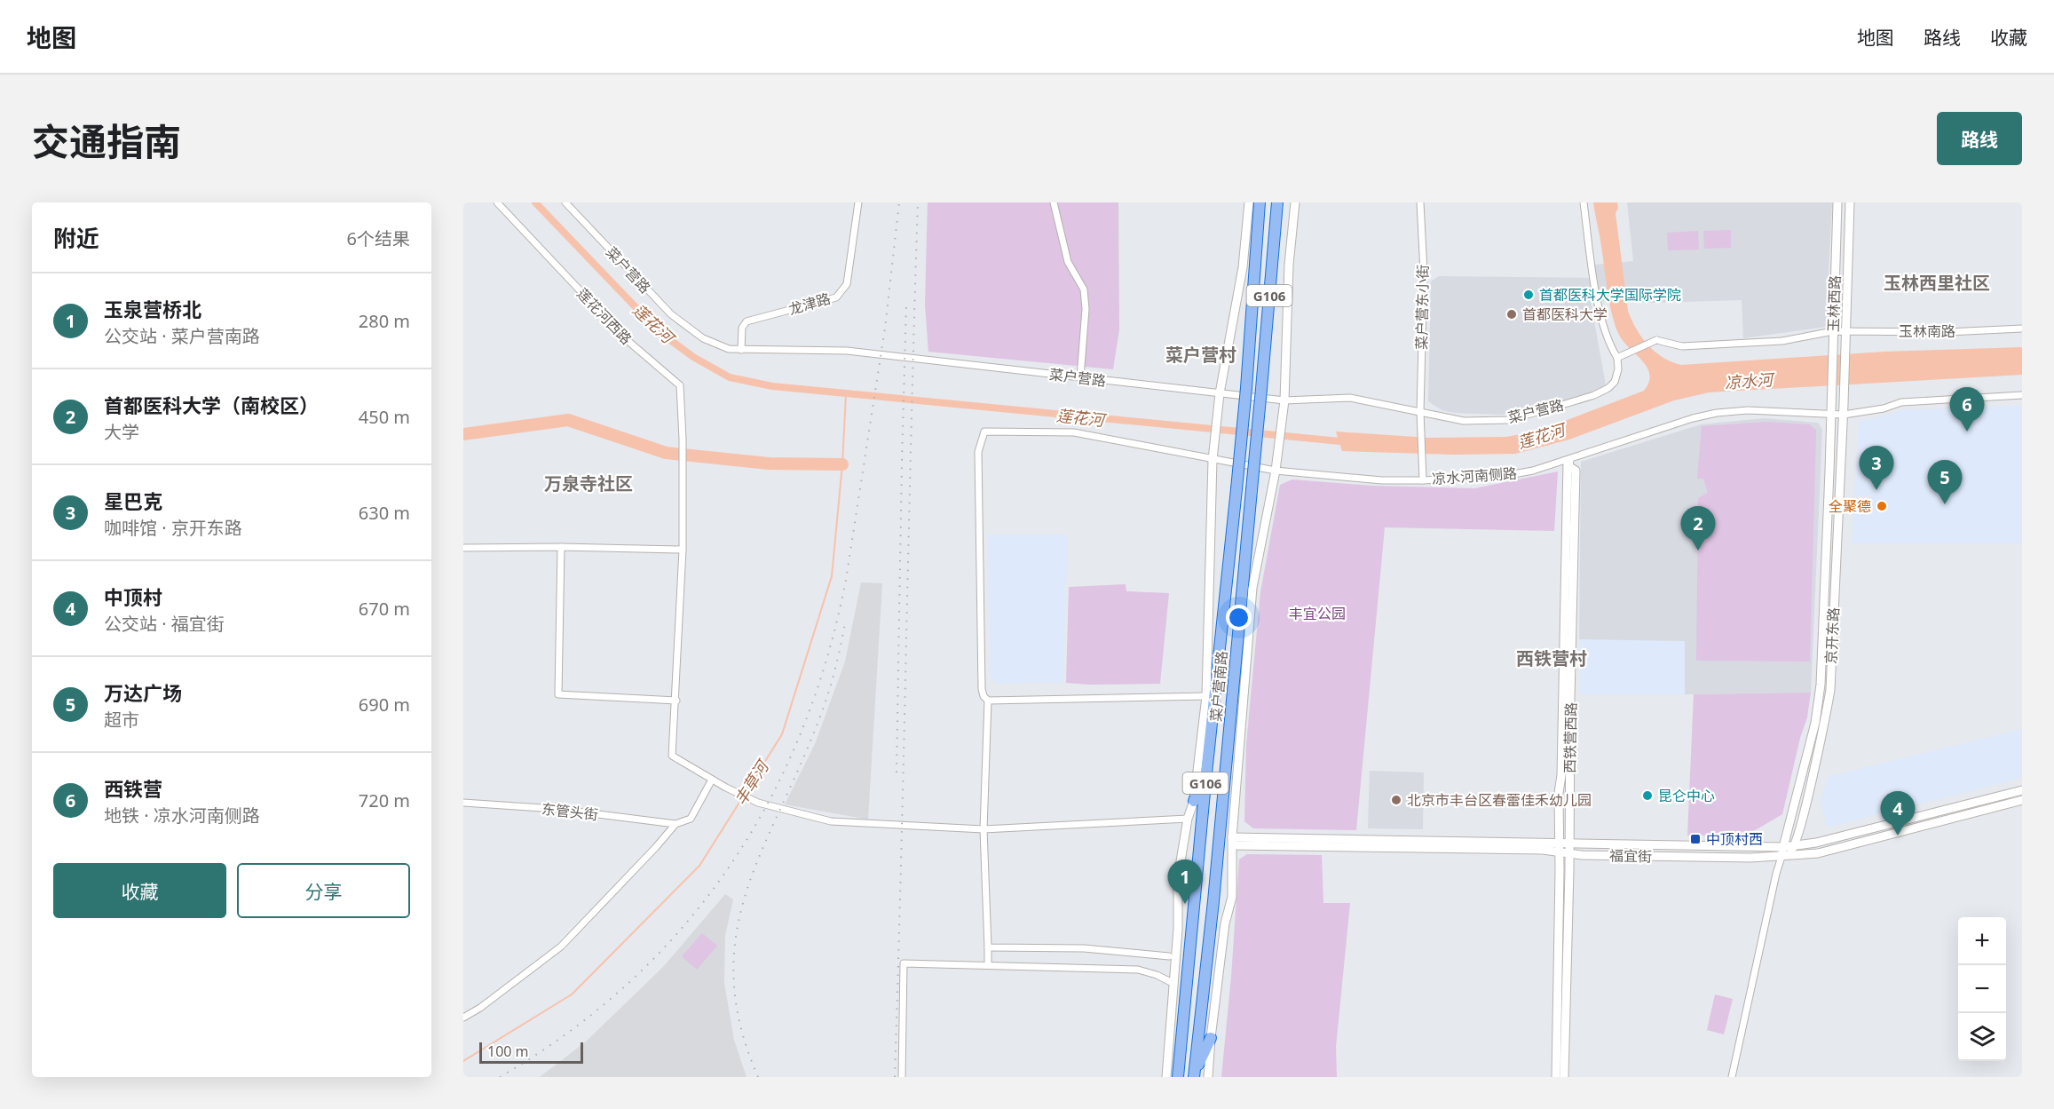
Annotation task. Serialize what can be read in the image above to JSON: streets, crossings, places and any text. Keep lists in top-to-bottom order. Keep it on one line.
{"streets":{"highway":["G106","菜户营南路"],"street":["菜户营路","龙津路","玉林西路","菜户营东小街","莲花河西路","玉林南路","凉水河南侧路","京开东路","西铁营西路","东管头街","福宜街"]},"crossings":[["菜户营路","龙津路"],["菜户营路","菜户营东小街"],["菜户营路","玉林南路"],["菜户营路","菜户营南路"],["玉林西路","玉林南路"],["玉林西路","凉水河南侧路"],["玉林西路","京开东路"],["菜户营东小街","凉水河南侧路"],["凉水河南侧路","京开东路"],["凉水河南侧路","菜户营南路"],["凉水河南侧路","西铁营西路"],["京开东路","福宜街"],["菜户营南路","福宜街"],["西铁营西路","福宜街"]],"districts":["玉林西里社区","菜户营村","万泉寺社区","西铁营村"],"water":["莲花河","凉水河","丰草河"],"parks":["丰宜公园"],"places":{"other":["首都医科大学国际学院","首都医科大学","全聚德","昆仑中心","北京市丰台区春蕾佳禾幼儿园"],"transit":["中顶村西"]},"scale_bar":"100 m","page":{"header":"地图","nav":["地图","路线","收藏"],"title":"交通指南","buttons":["路线",["收藏","分享"]],"heading":["附近","6个结果"],"list":[{"mark":"1","name":"玉泉营桥北","note":"公交站 · 菜户营南路","value":"280 m"},{"mark":"2","name":"首都医科大学（南校区）","note":"大学","value":"450 m"},{"mark":"3","name":"星巴克","note":"咖啡馆 · 京开东路","value":"630 m"},{"mark":"4","name":"中顶村","note":"公交站 · 福宜街","value":"670 m"},{"mark":"5","name":"万达广场","note":"超市","value":"690 m"},{"mark":"6","name":"西铁营","note":"地铁 · 凉水河南侧路","value":"720 m"}],"pins":["6","3","5","2","4","1"],"map_buttons":["+","−"],"scale":"100 m"}}
